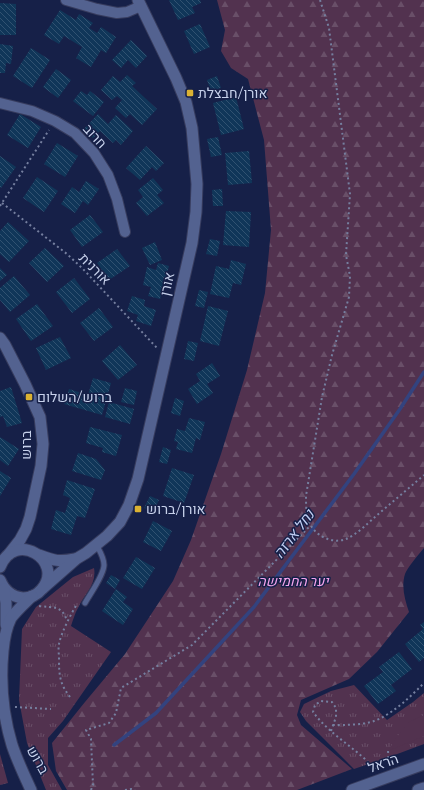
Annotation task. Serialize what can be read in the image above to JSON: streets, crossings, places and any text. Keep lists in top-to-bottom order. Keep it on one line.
{"streets":{"street":["חרוב","אורן","ברוש","הראל"],"path":["אורנית"]},"crossings":[["אורנית","אורן"],["אורן","ברוש"]],"water":["נחל ארזה"],"parks":["יער החמישה"],"places":{"transit":["אורן/חבצלת","ברוש/השלום","אורן/ברוש"]}}
